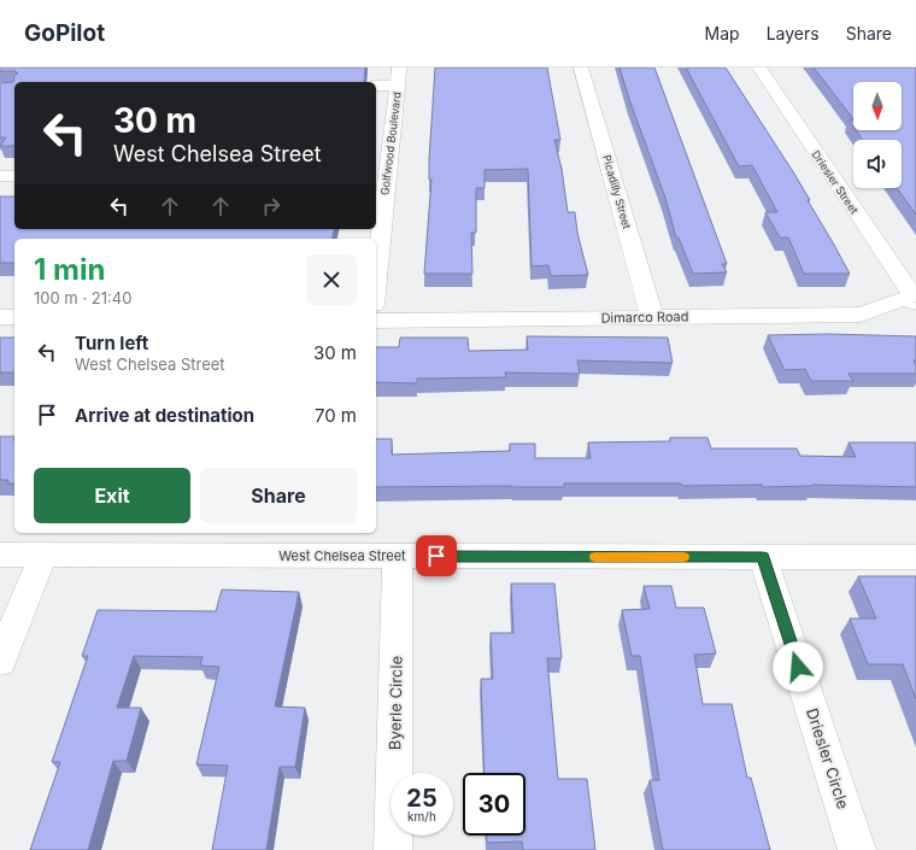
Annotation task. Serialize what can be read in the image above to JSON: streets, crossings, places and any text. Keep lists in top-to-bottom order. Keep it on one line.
{"streets":{"street":["Golfwood Boulevard","Driesler Street","Picadilly Street","Dimarco Road","West Chelsea Street","Byerle Circle","Driesler Circle"]},"crossings":[["Driesler Street","Dimarco Road"],["Picadilly Street","Dimarco Road"],["West Chelsea Street","Byerle Circle"],["West Chelsea Street","Driesler Circle"]],"north":"bottom","page":{"header":"GoPilot","nav":["Map","Layers","Share"],"turn":["30 m","West Chelsea Street"],"heading":["1 min","100 m · 21:40"],"list":[{"name":"Turn left","note":"West Chelsea Street","value":"30 m"},{"name":"Arrive at destination","value":"70 m"}],"buttons":["Exit","Share"],"speed":"25 km/h","limit":"30"}}
